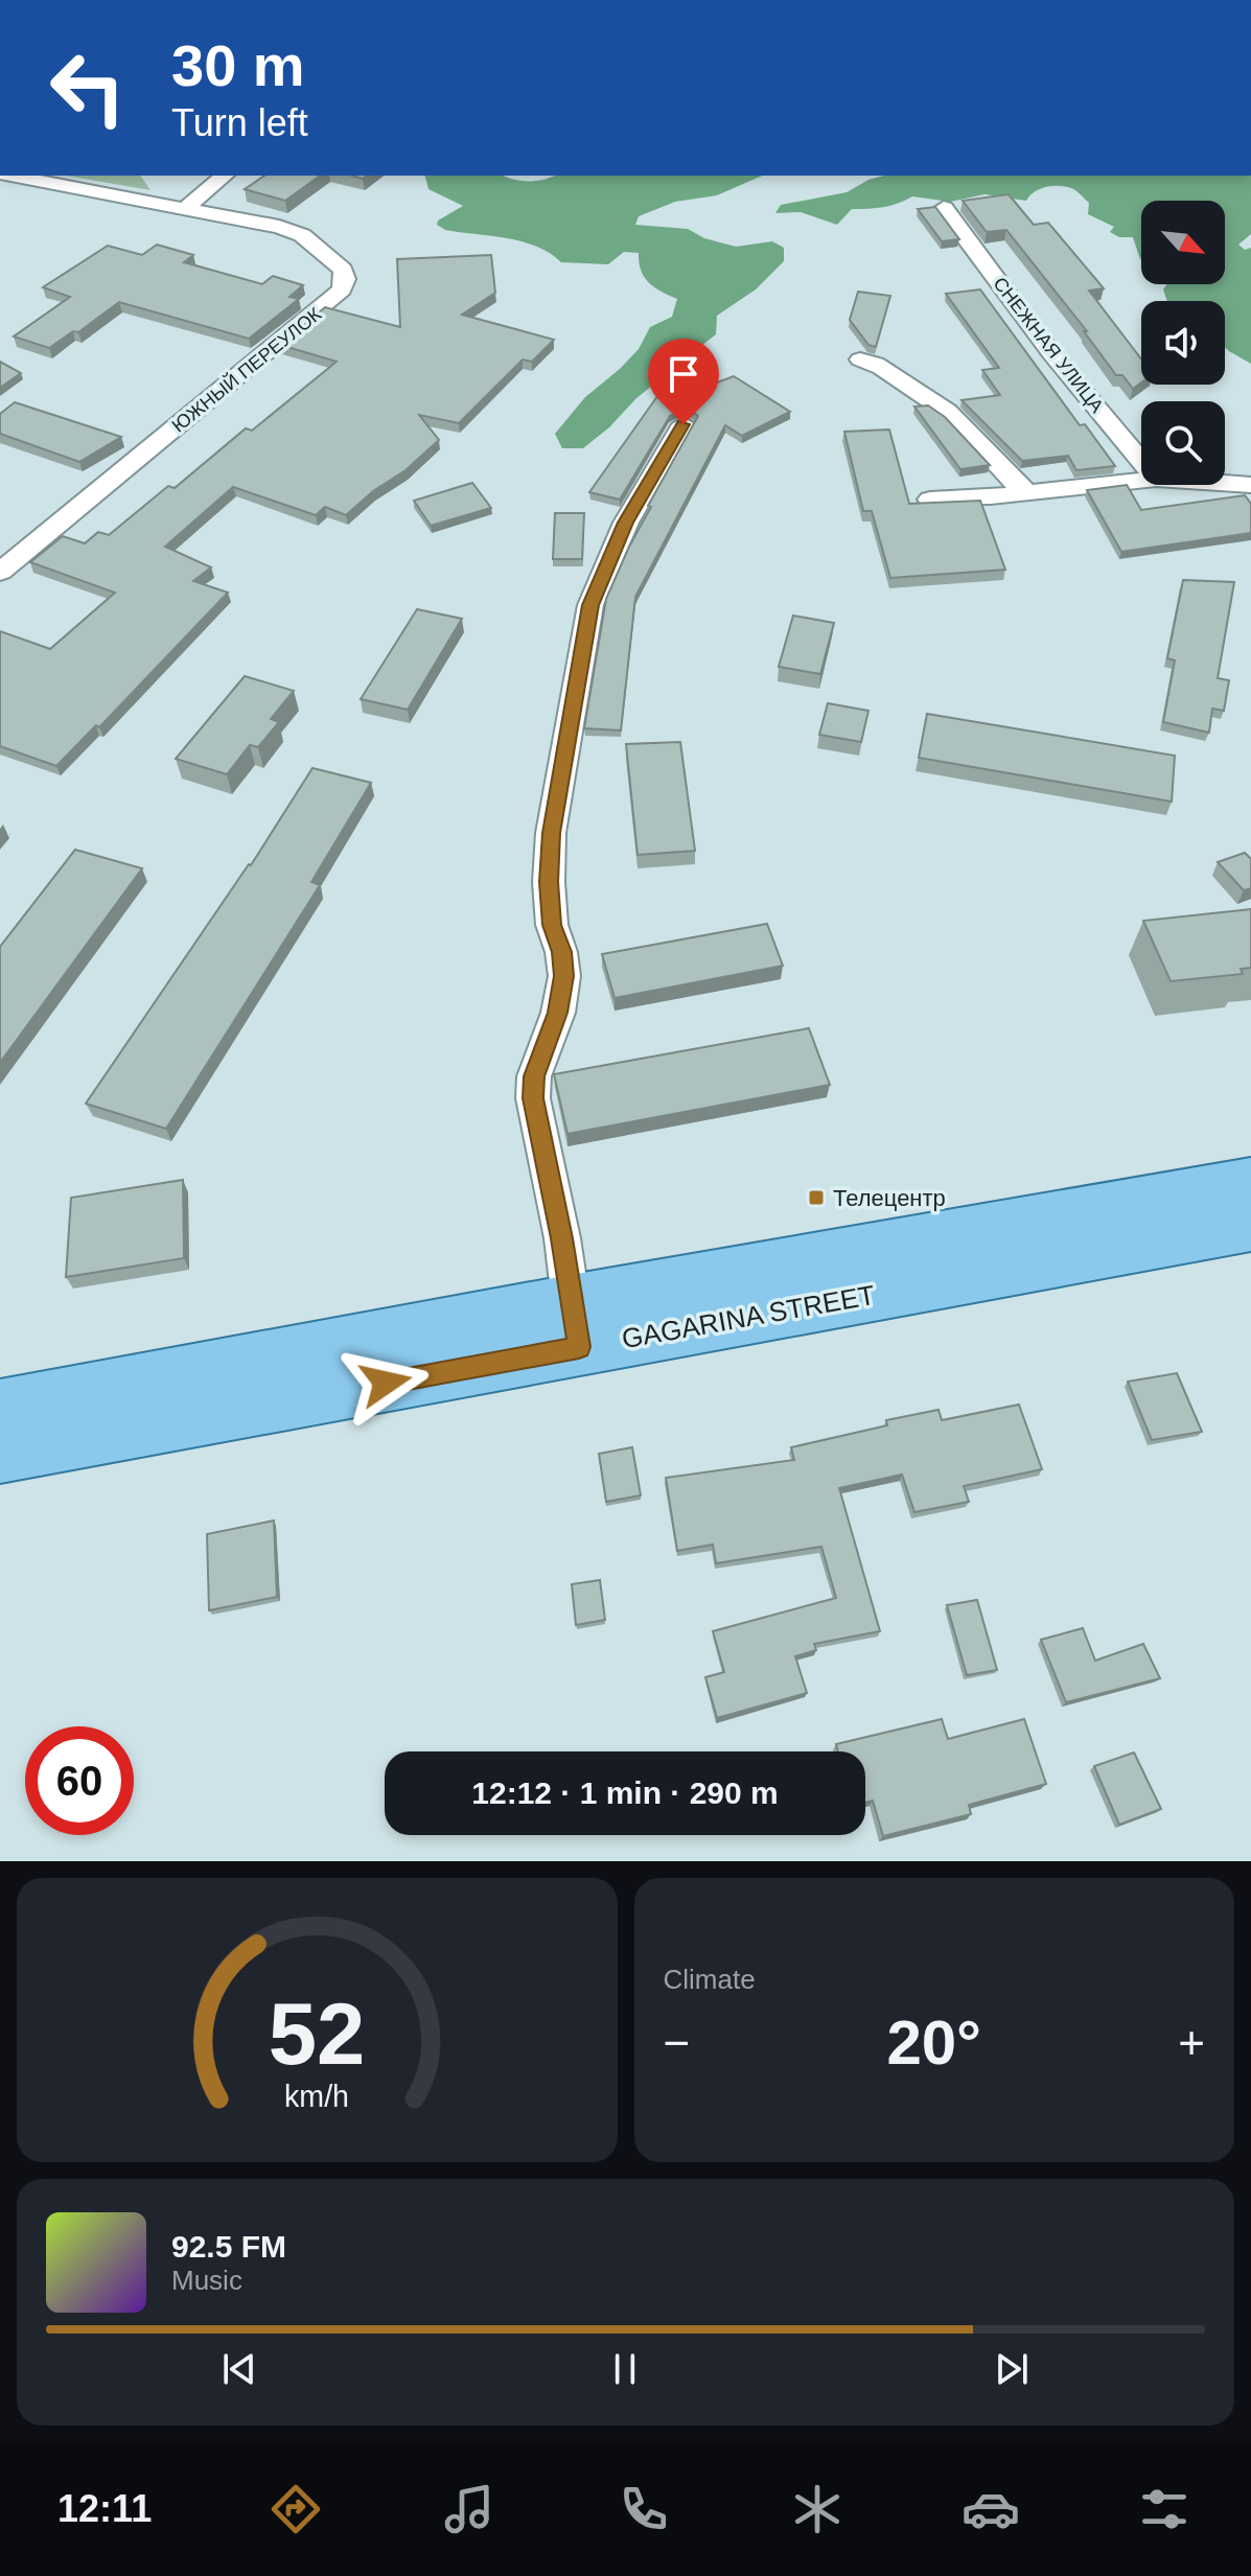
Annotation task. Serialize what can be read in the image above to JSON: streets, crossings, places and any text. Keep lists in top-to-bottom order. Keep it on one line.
{"streets":{"main road":["GAGARINA STREET"],"street":["СНЕЖНАЯ УЛИЦА","ЮЖНЫЙ ПЕРЕУЛОК"]},"places":{"transit":["Телецентр"]},"north":"bottom right","page":{"turn":["30 m","Turn left"],"limit":"60","trip":"12:12 · 1 min · 290 m","tile":"Climate","heat":["−","20°","+"],"song":["92.5 FM","Music"],"tabs":"12:11","gauge":["52","km/h"]}}
